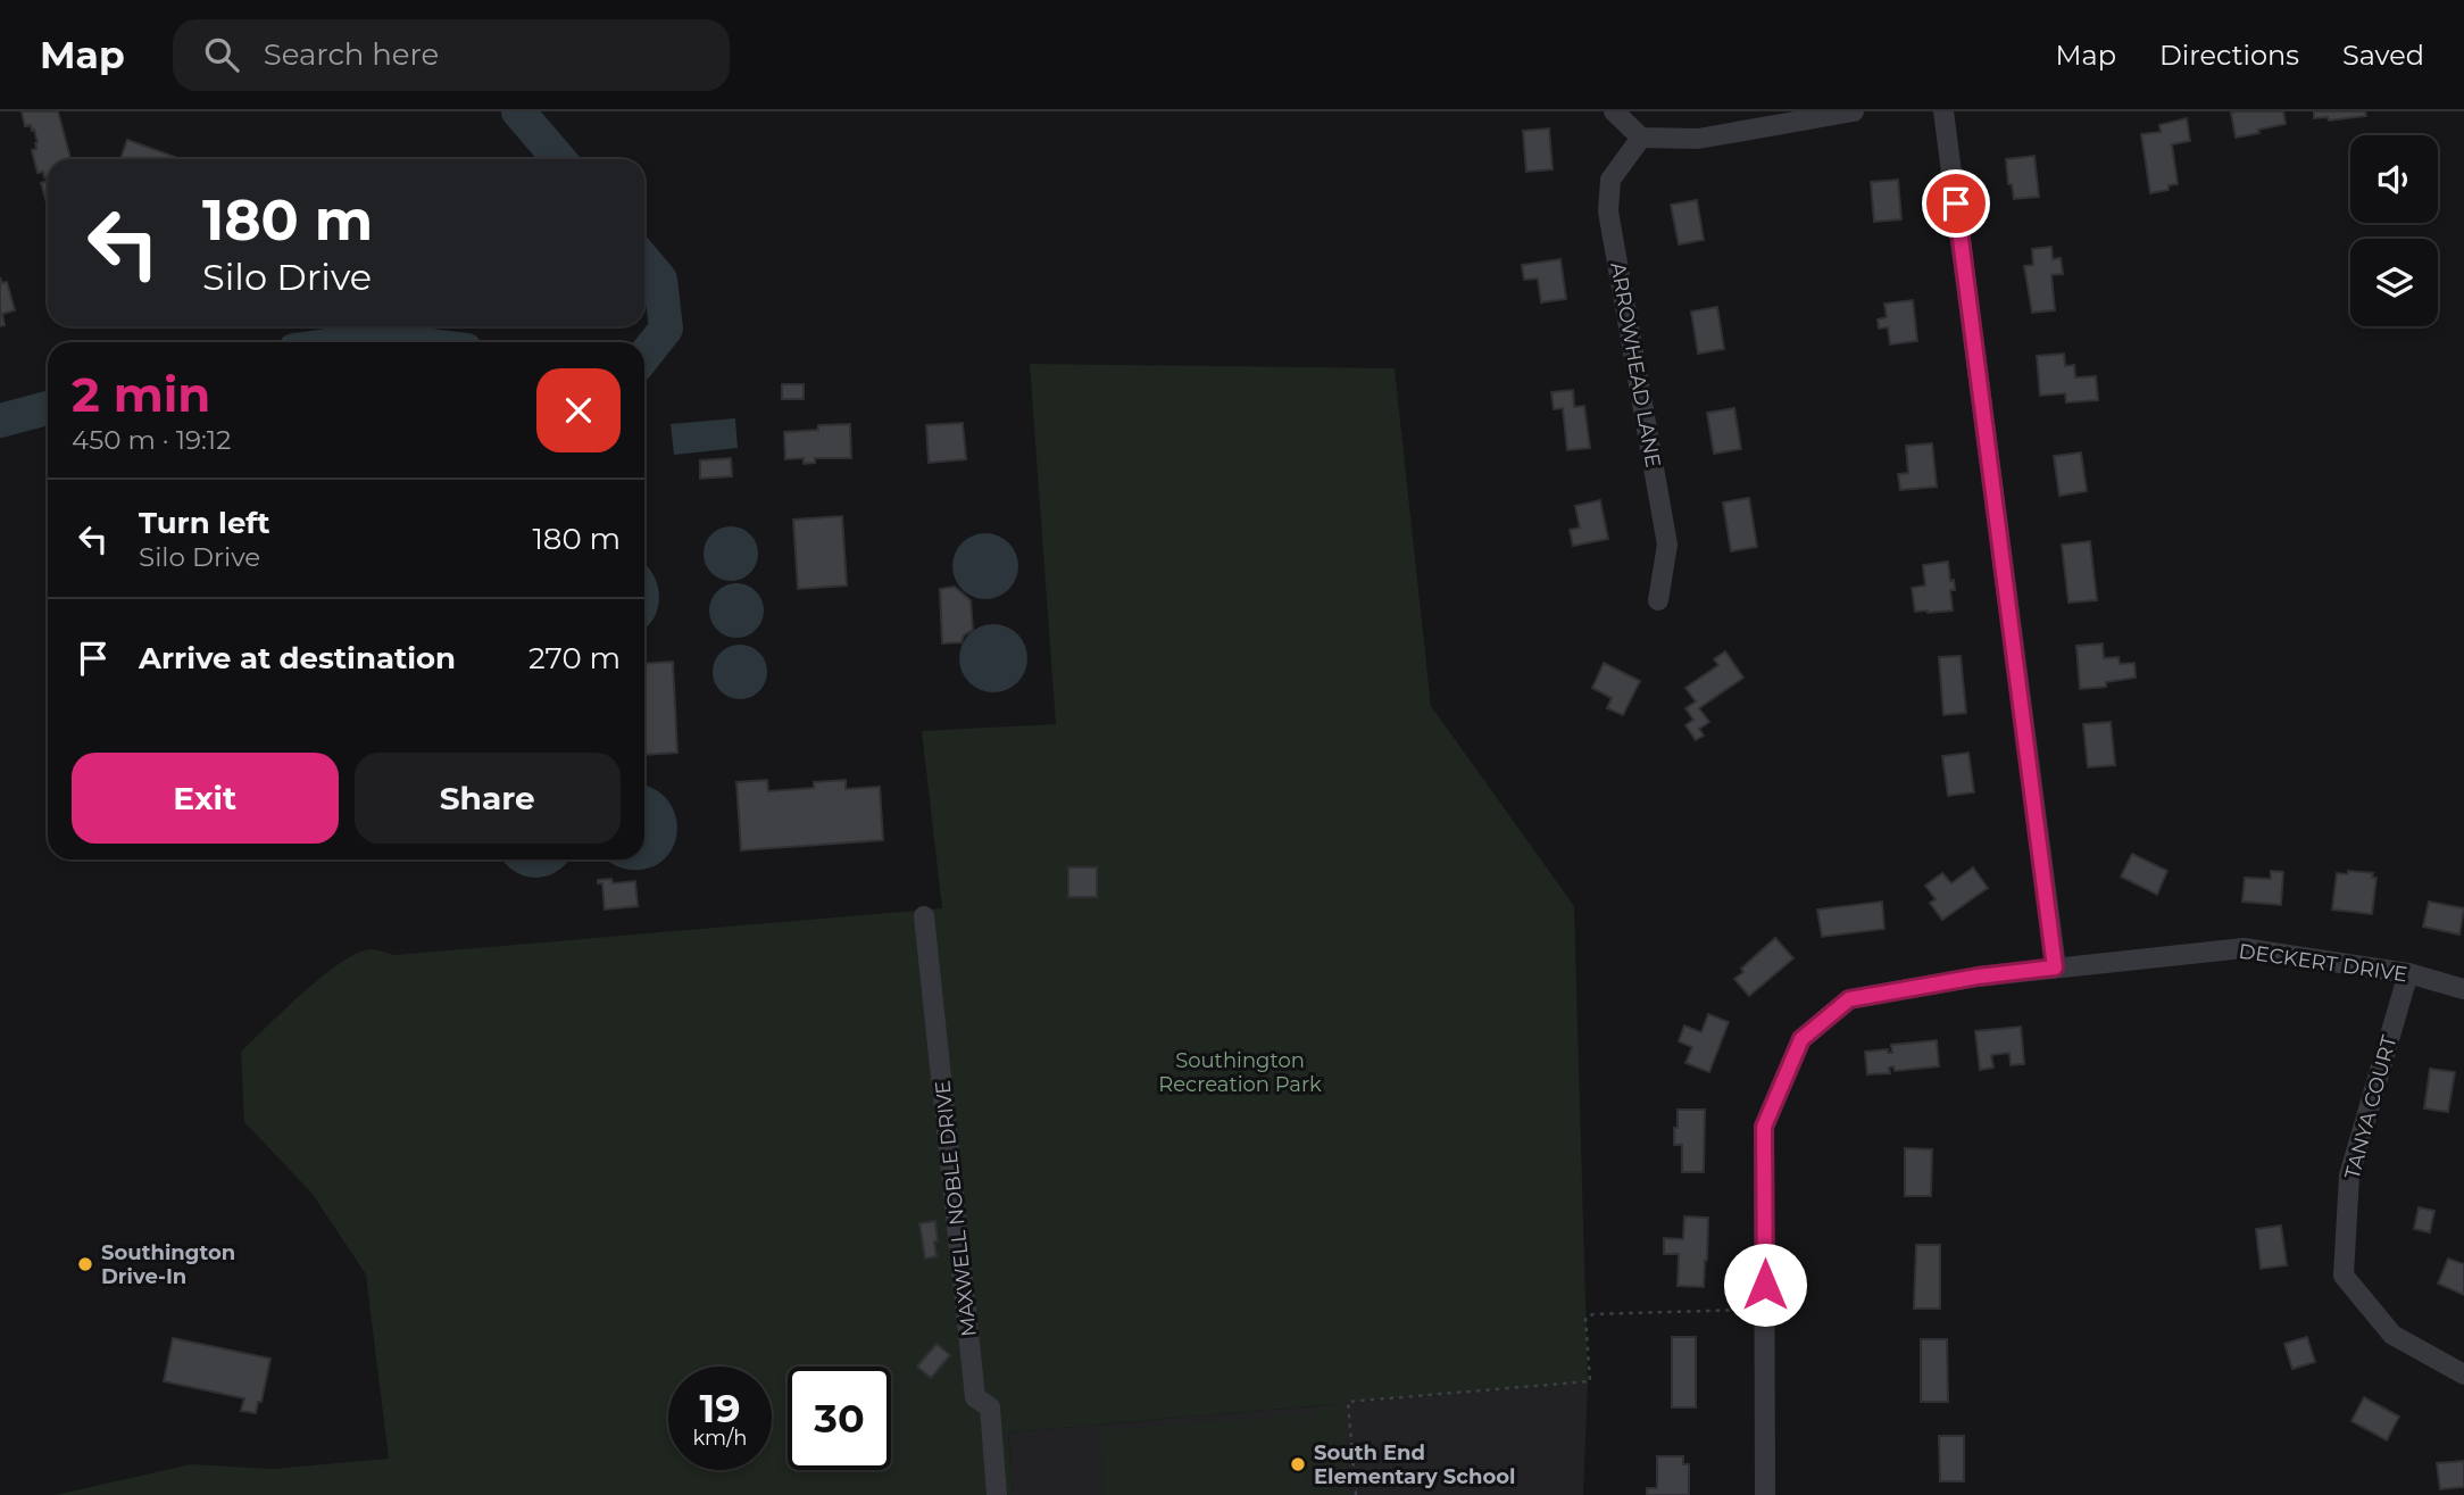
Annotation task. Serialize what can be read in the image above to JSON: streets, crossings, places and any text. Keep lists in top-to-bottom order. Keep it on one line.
{"streets":{"street":["ARROWHEAD LANE","DECKERT DRIVE","TANYA COURT","MAXWELL NOBLE DRIVE"]},"crossings":[["DECKERT DRIVE","TANYA COURT"]],"parks":["Southington Recreation Park"],"places":["Southington Drive-In","South End Elementary School"],"page":{"header":"Map","search":"Search here","nav":["Map","Directions","Saved"],"turn":["180 m","Silo Drive"],"heading":["2 min","450 m · 19:12"],"list":[{"name":"Turn left","note":"Silo Drive","value":"180 m"},{"name":"Arrive at destination","value":"270 m"}],"buttons":["Exit","Share"],"speed":"19 km/h","limit":"30"}}
